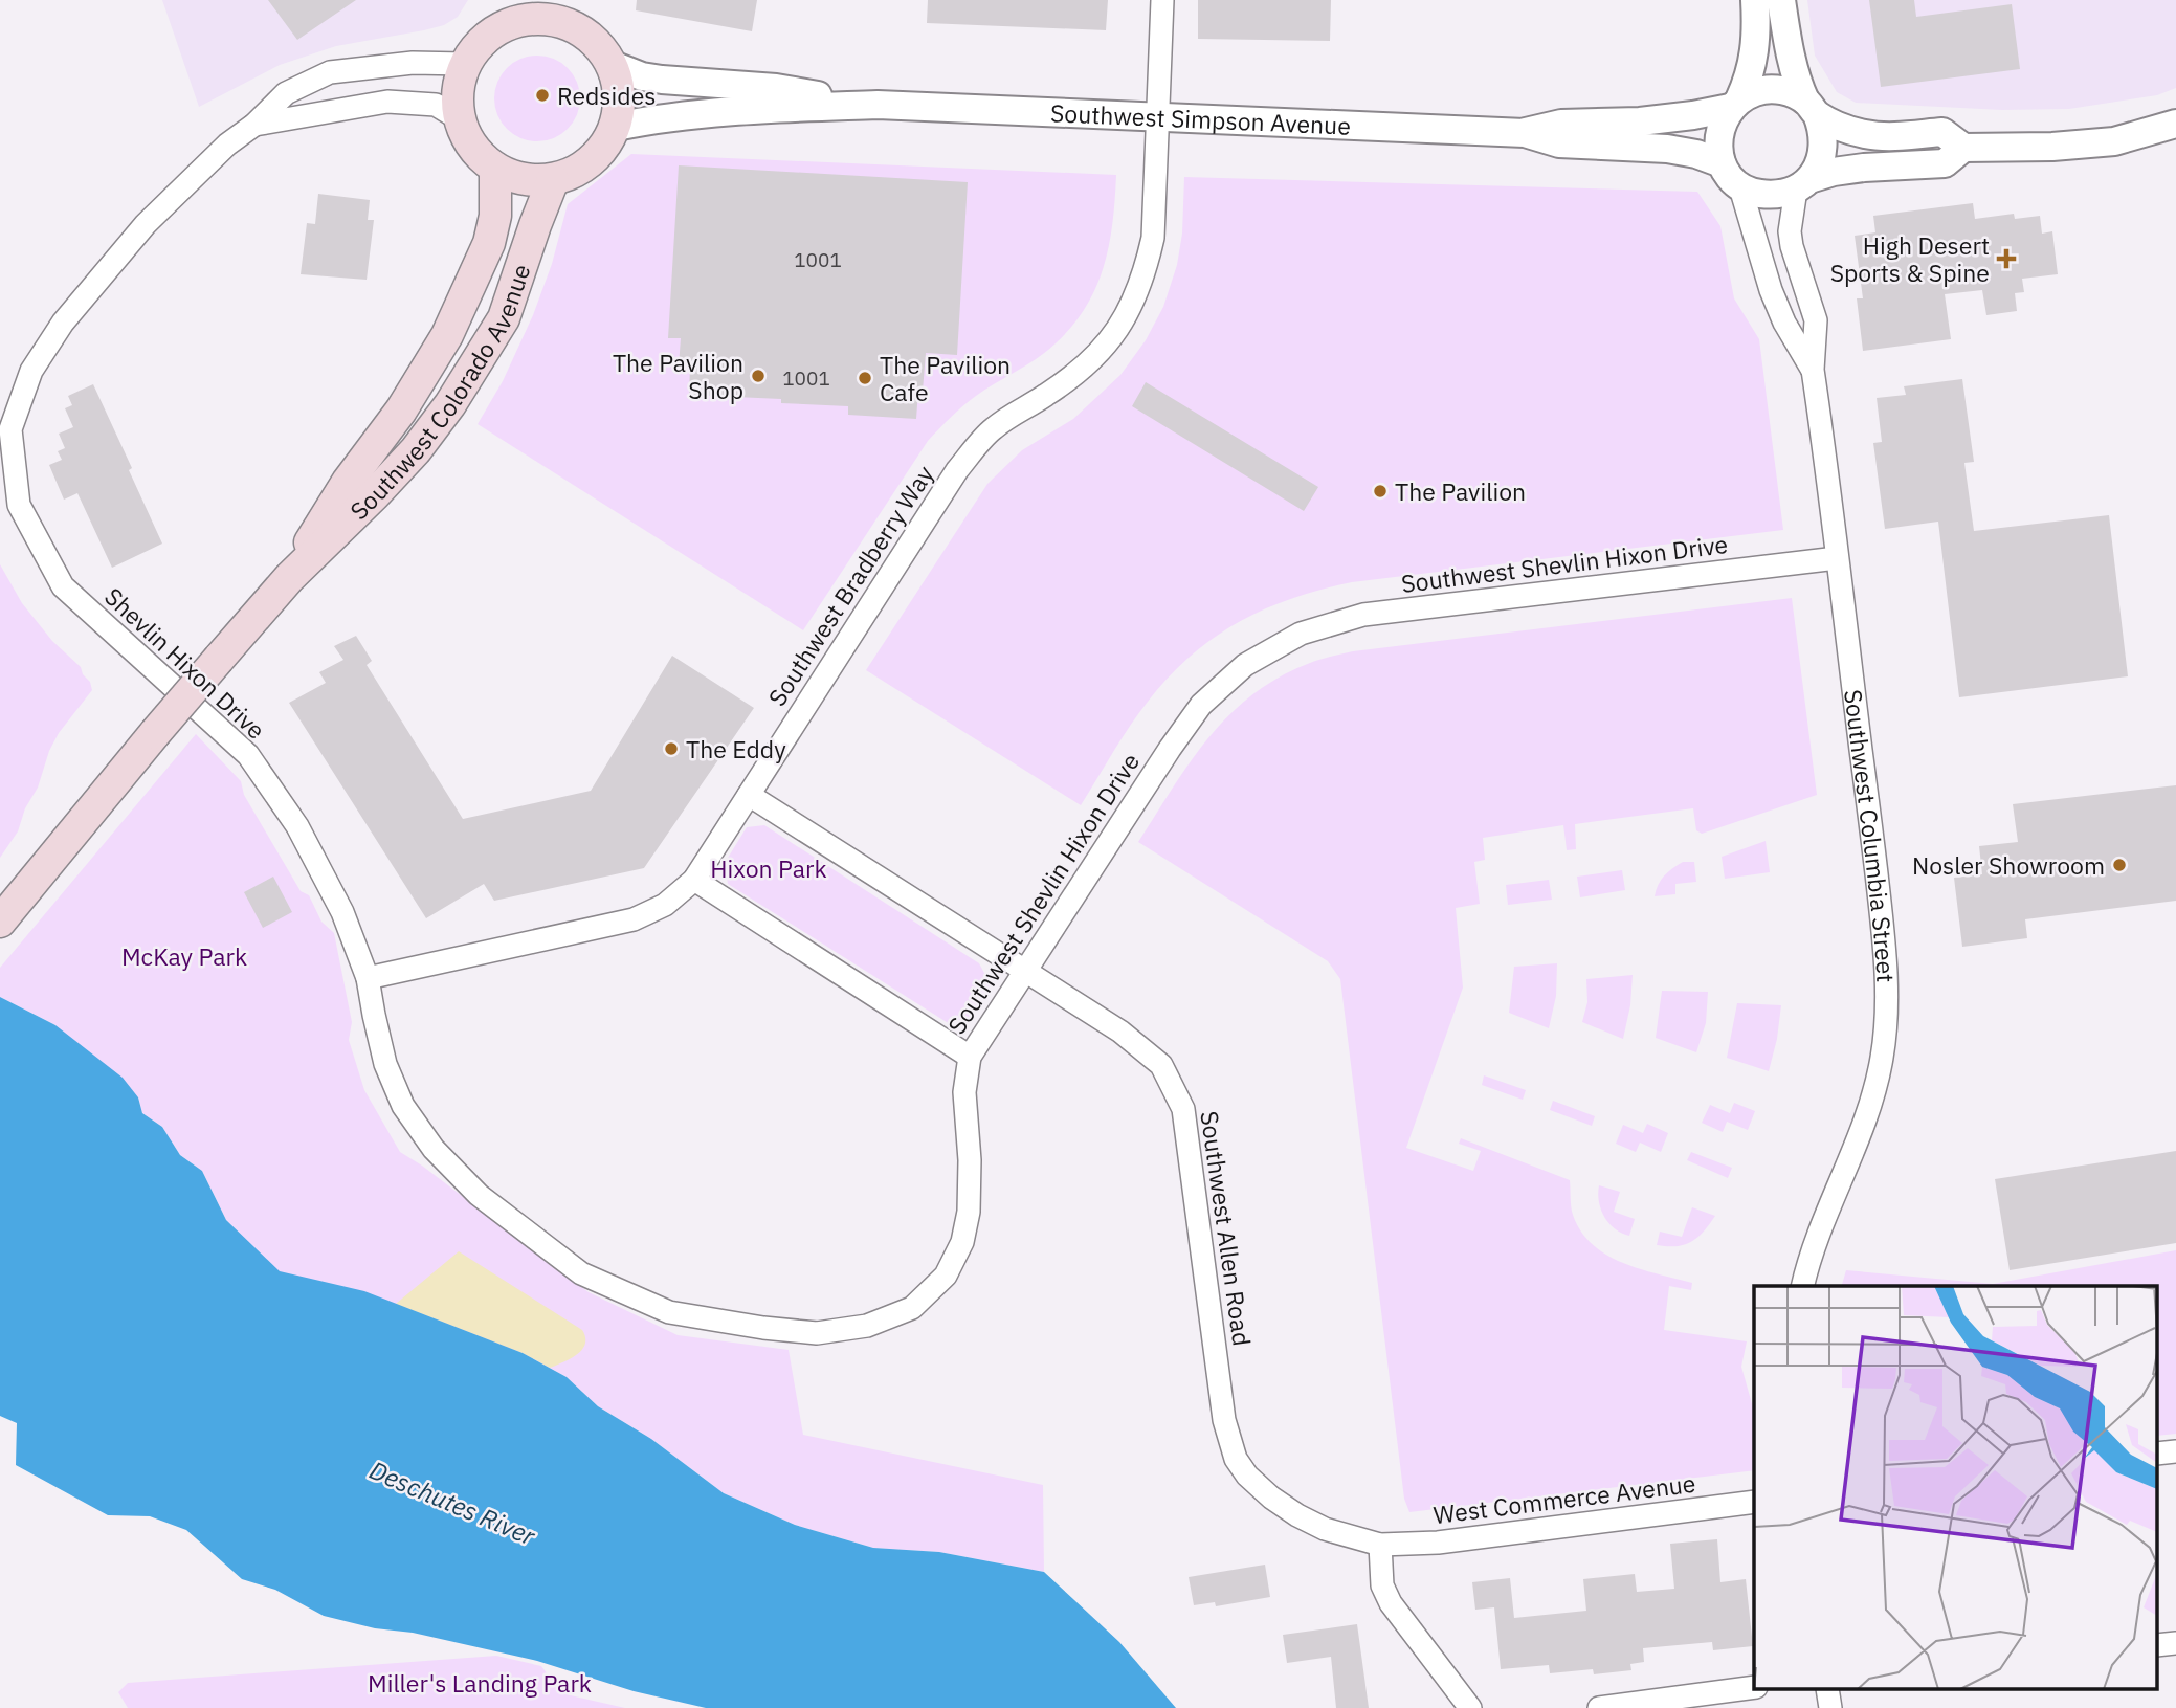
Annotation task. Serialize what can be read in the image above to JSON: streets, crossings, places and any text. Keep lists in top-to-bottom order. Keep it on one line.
{"streets":{"main road":["Southwest Colorado Avenue"],"street":["Southwest Simpson Avenue","Southwest Shevlin Hixon Drive","Southwest Bradberry Way","Shevlin Hixon Drive","Southwest Columbia Street","Southwest Allen Road","West Commerce Avenue"]},"crossings":[["Southwest Simpson Avenue","Southwest Colorado Avenue"],["Southwest Simpson Avenue","Southwest Bradberry Way"],["Southwest Simpson Avenue","Southwest Columbia Street"],["Southwest Shevlin Hixon Drive","Southwest Bradberry Way"],["Southwest Shevlin Hixon Drive","Shevlin Hixon Drive"],["Southwest Shevlin Hixon Drive","Southwest Columbia Street"],["Southwest Shevlin Hixon Drive","Southwest Allen Road"],["Southwest Bradberry Way","Shevlin Hixon Drive"],["Southwest Bradberry Way","Southwest Allen Road"],["Southwest Allen Road","West Commerce Avenue"]],"water":["Deschutes River"],"parks":["Hixon Park","McKay Park","Miller's Landing Park"],"places":{"other":["Redsides","The Pavilion Shop","The Pavilion Cafe","The Pavilion","The Eddy","Nosler Showroom"],"health":["High Desert Sports & Spine"]},"house_numbers":["1001","1001"]}
